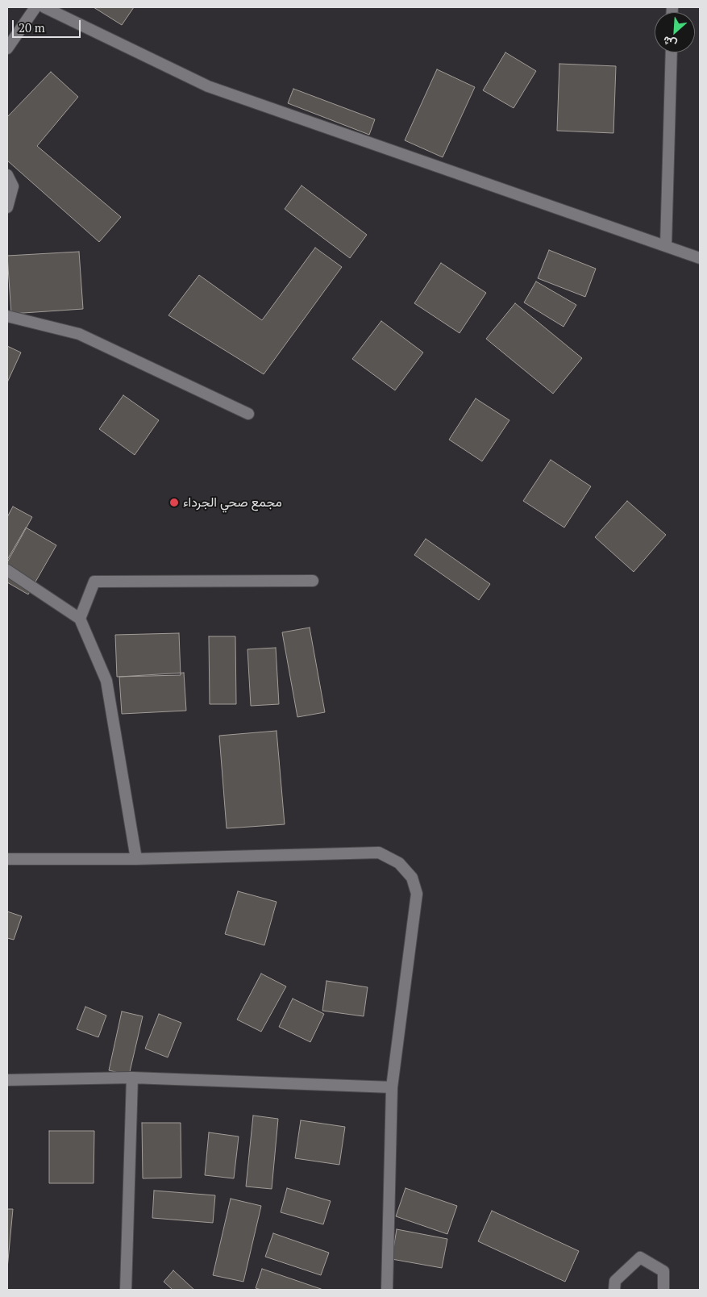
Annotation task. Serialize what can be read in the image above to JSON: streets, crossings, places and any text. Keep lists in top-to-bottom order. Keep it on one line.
{"places":["مجمع صحي الجرداء"],"scale_bar":"20 m","north":"bottom left"}
